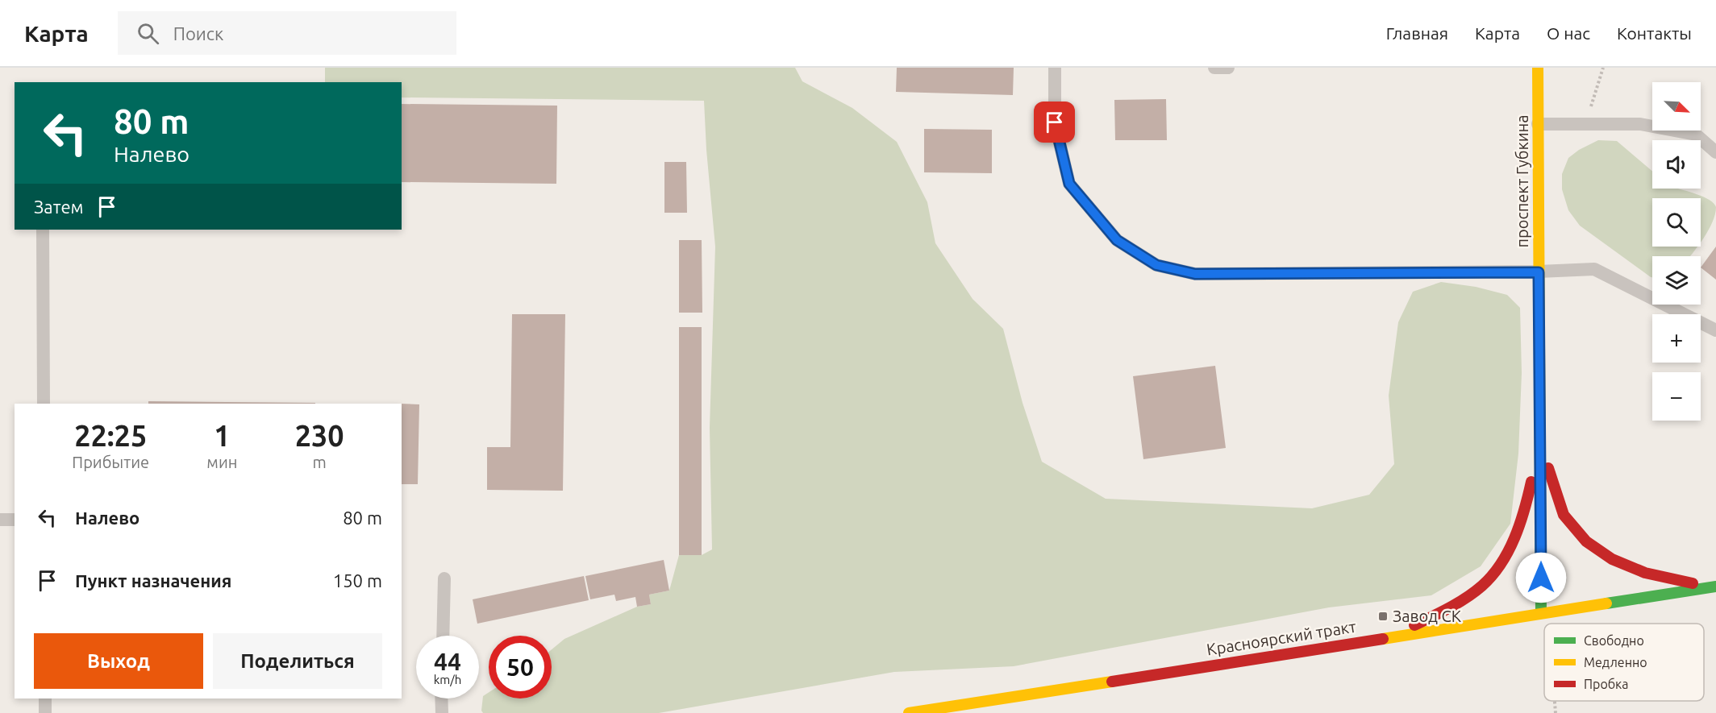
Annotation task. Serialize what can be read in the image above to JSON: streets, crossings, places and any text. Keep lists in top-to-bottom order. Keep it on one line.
{"streets":{"main road":["проспект Губкина","Красноярский тракт"]},"crossings":[["проспект Губкина","Красноярский тракт"]],"places":{"transit":["Завод СК"]},"legend":["Свободно","Медленно","Пробка"],"north":"bottom right","page":{"header":"Карта","search":"Поиск","nav":["Главная","Карта","О нас","Контакты"],"map_buttons":["+","−"],"turn":["80 m","Налево"],"then":"Затем","eta":["22:25","Прибытие","1","мин","230","m"],"list":[{"name":"Налево","value":"80 m"},{"name":"Пункт назначения","value":"150 m"}],"buttons":["Выход","Поделиться"],"speed":"44 km/h","limit":"50"}}
